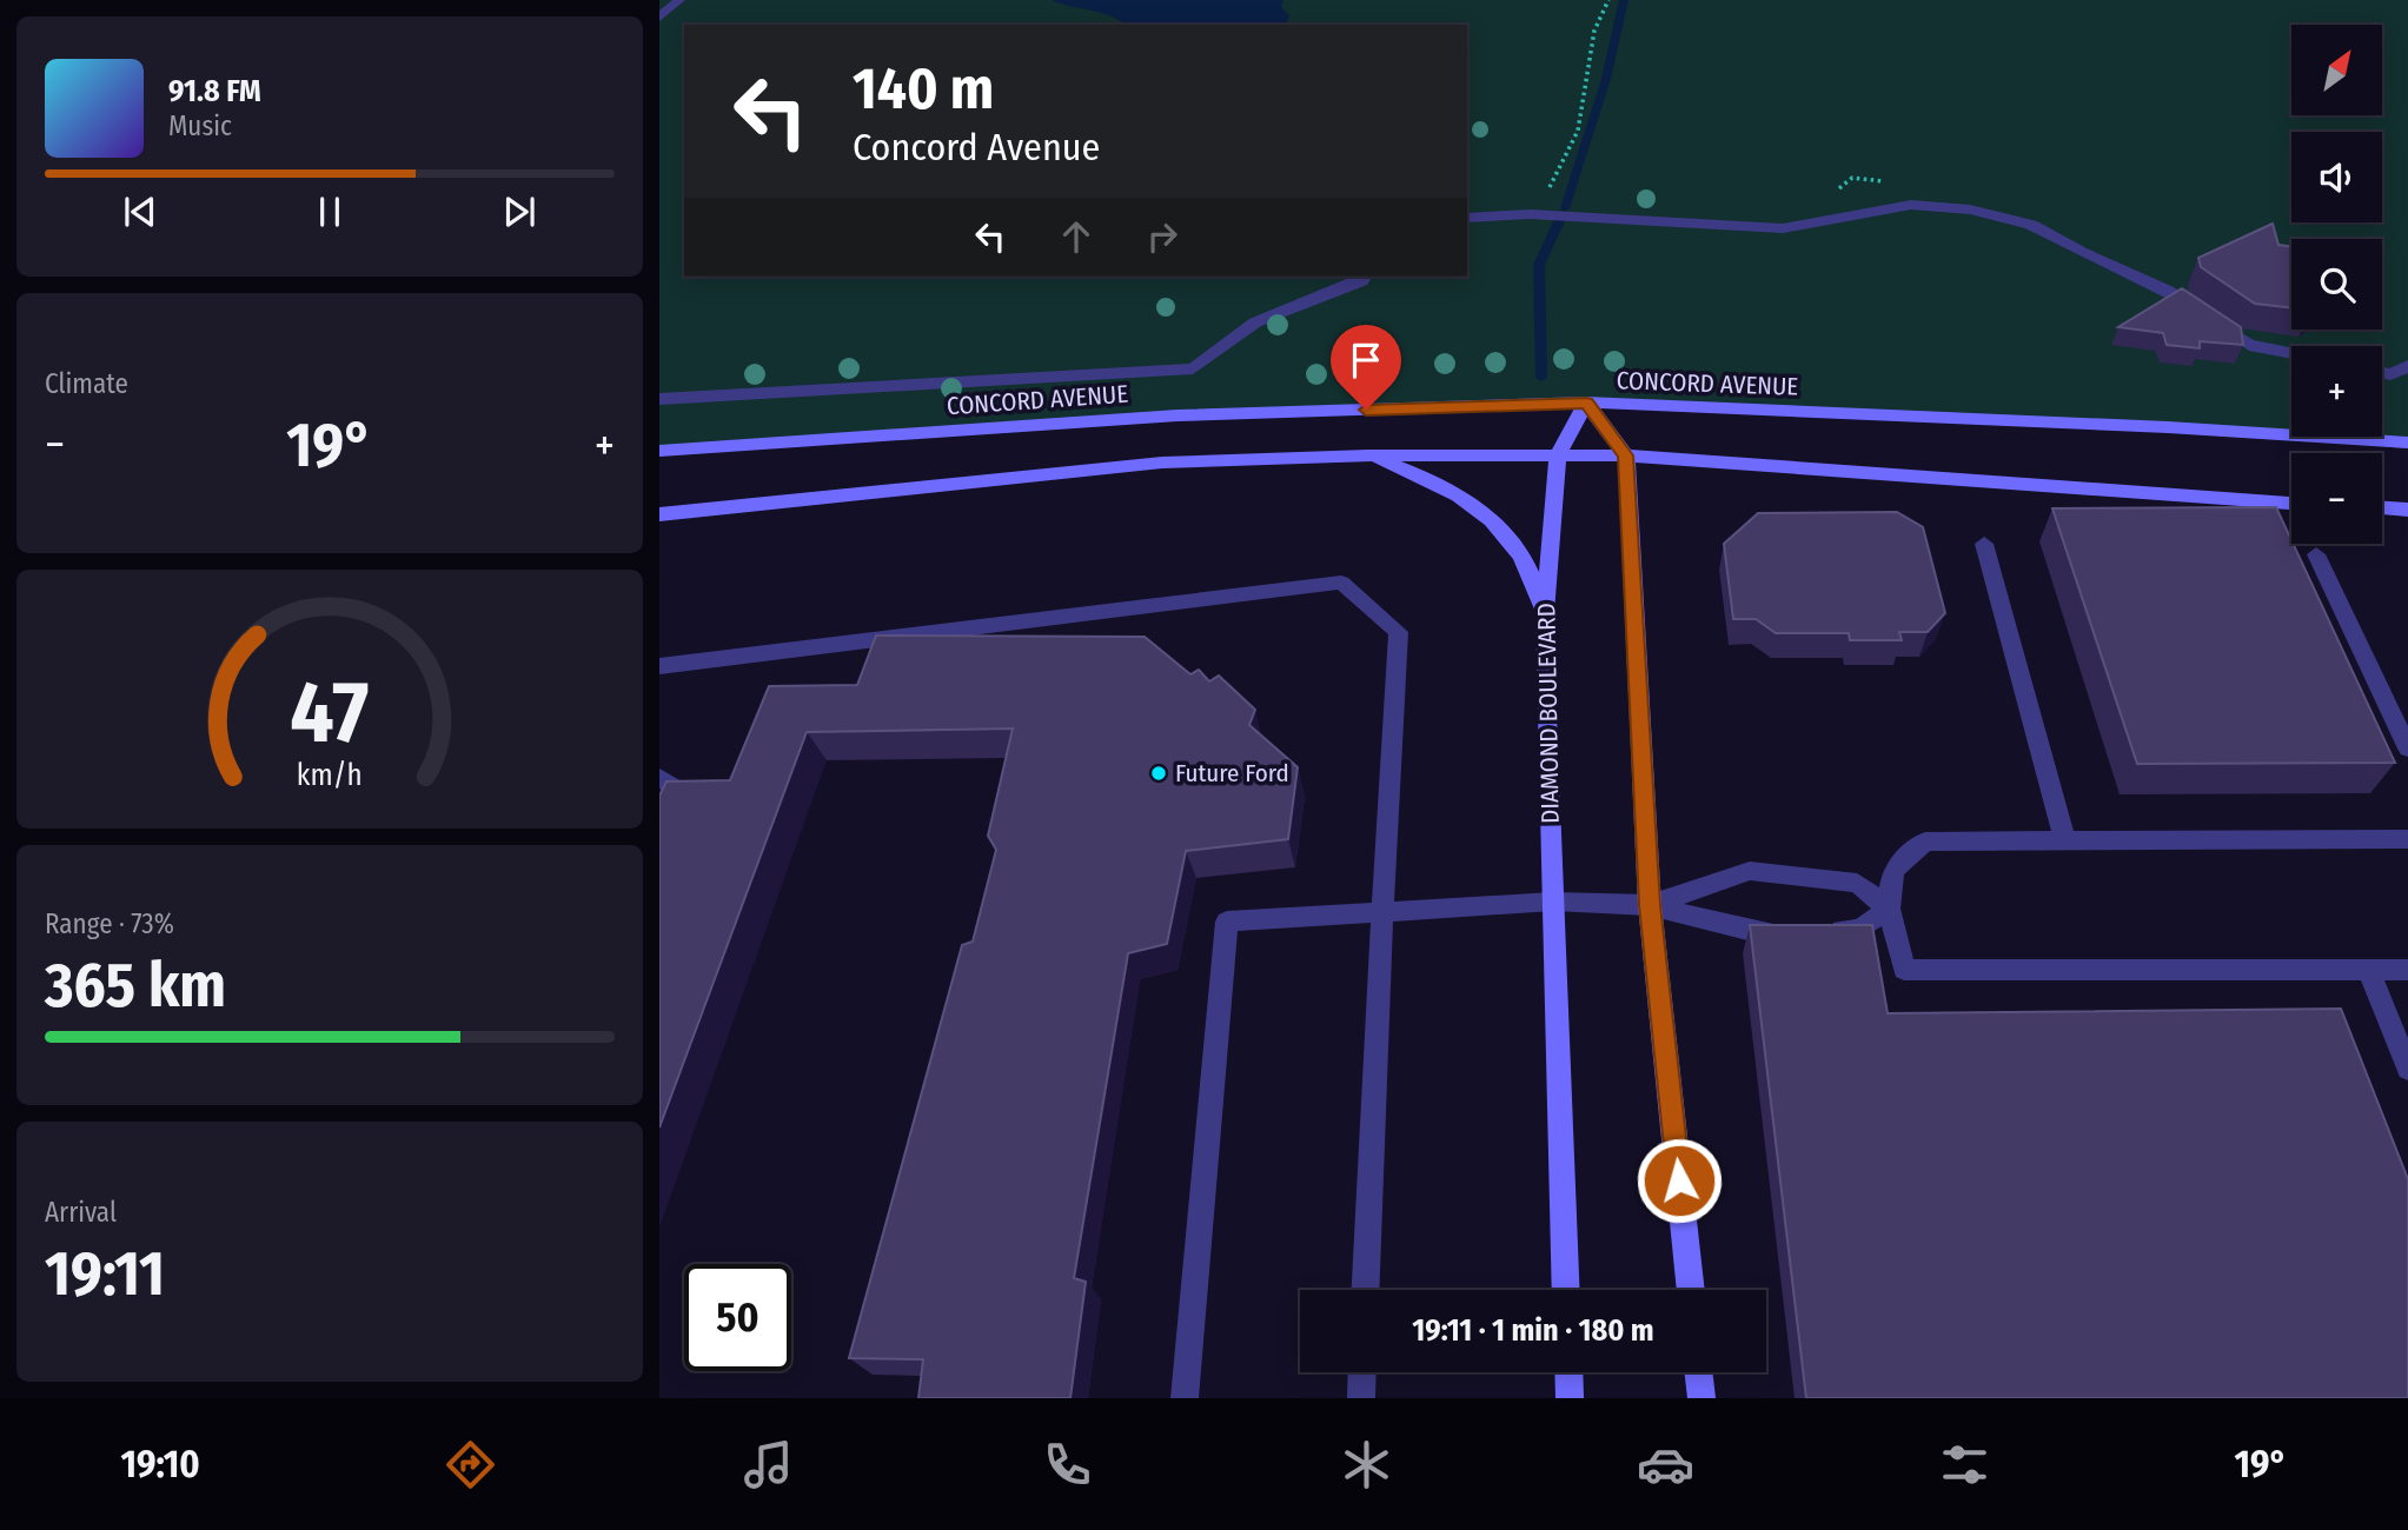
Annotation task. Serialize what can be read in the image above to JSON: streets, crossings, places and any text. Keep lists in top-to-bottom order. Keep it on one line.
{"streets":{"main road":["CONCORD AVENUE","DIAMOND BOULEVARD"]},"crossings":[["CONCORD AVENUE","DIAMOND BOULEVARD"]],"places":["Future Ford"],"north":"top right","page":{"map_buttons":["+","−"],"turn":["140 m","Concord Avenue"],"song":["91.8 FM","Music"],"tile":["Climate",["Range · 73%","365 km"],["Arrival","19:11"]],"heat":["−","19°","+"],"limit":"50","trip":"19:11 · 1 min · 180 m","tabs":["19:10","19°"],"gauge":["47","km/h"]}}
